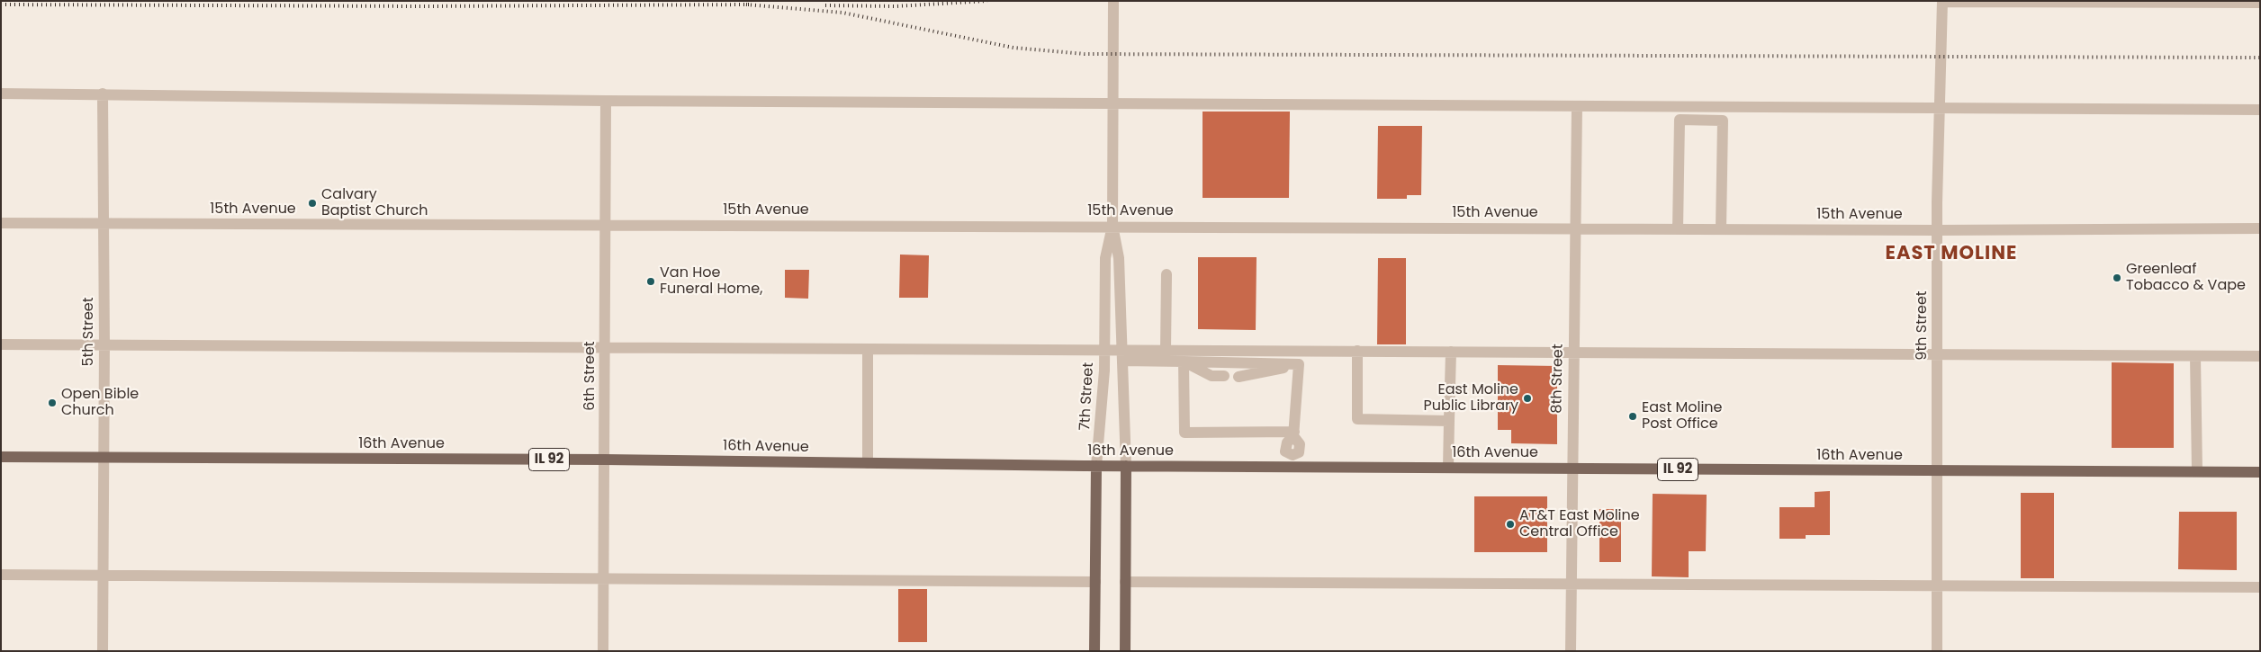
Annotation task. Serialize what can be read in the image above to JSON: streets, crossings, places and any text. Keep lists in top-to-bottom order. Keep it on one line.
{"streets":{"main road":["7th Street","16th Avenue","IL 92"],"street":["15th Avenue","9th Street","5th Street","6th Street","8th Street"]},"crossings":[["15th Avenue","9th Street"],["15th Avenue","5th Street"],["15th Avenue","6th Street"],["15th Avenue","8th Street"],["15th Avenue","7th Street"],["9th Street","16th Avenue"],["5th Street","16th Avenue"],["6th Street","16th Avenue"],["8th Street","16th Avenue"],["7th Street","16th Avenue"]],"districts":["EAST MOLINE"],"places":["Calvary Baptist Church","Greenleaf Tobacco & Vape","Van Hoe Funeral Home,","East Moline Public Library","Open Bible Church","East Moline Post Office","AT&T East Moline Central Office"]}
